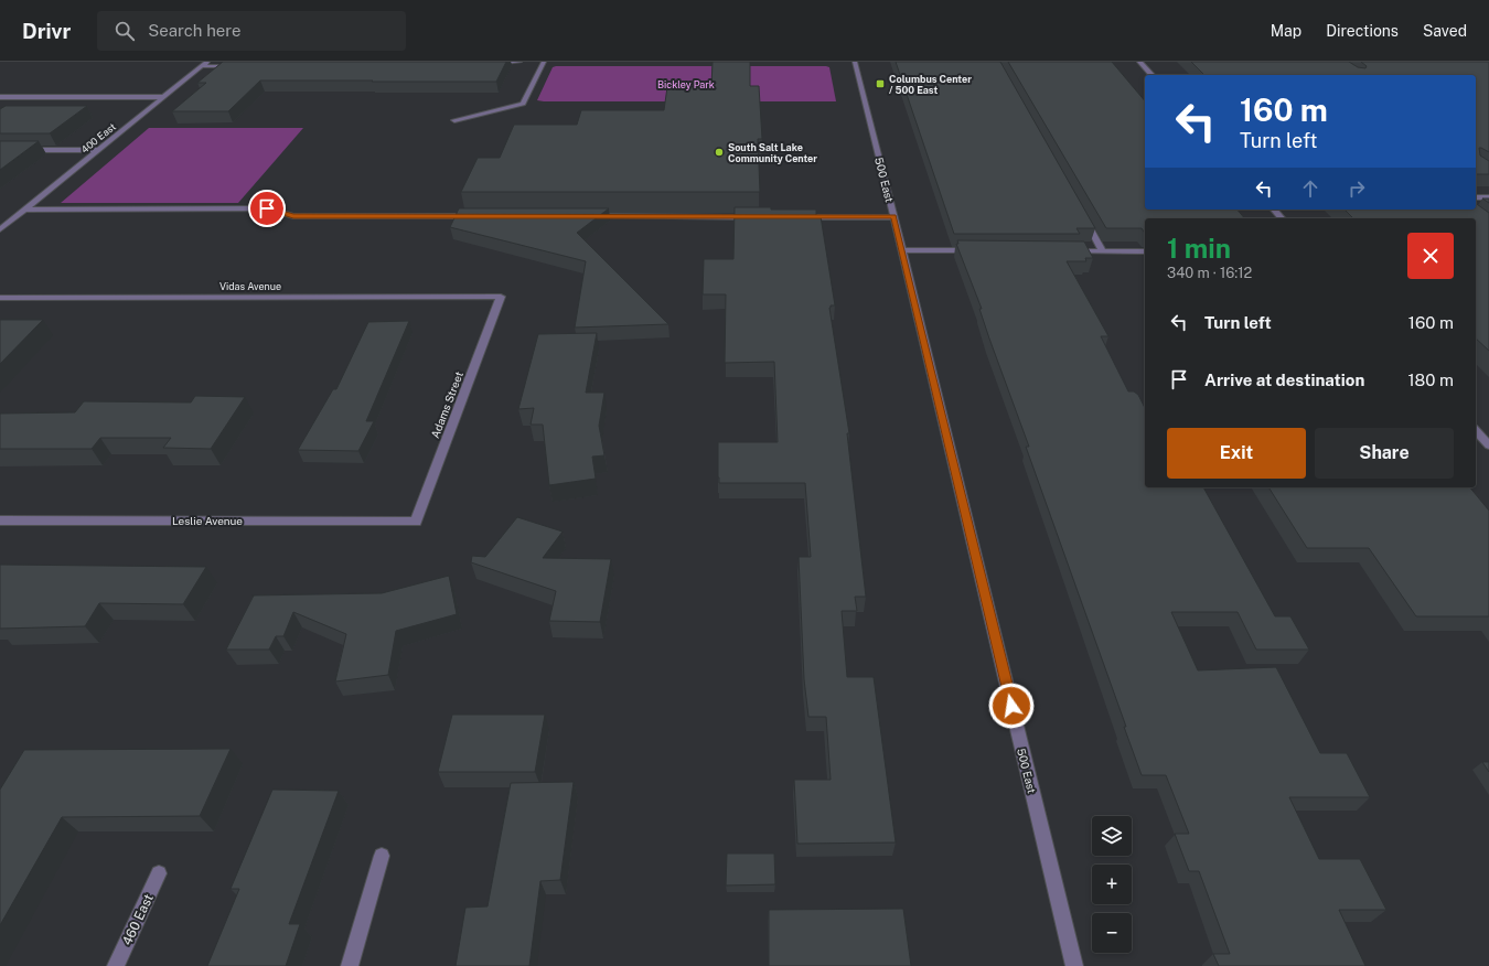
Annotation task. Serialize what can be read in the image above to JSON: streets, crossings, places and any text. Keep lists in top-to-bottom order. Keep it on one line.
{"streets":{"street":["400 East","500 East","Vidas Avenue","Adams Street","Leslie Avenue","460 East"]},"crossings":[["Vidas Avenue","Adams Street"],["Adams Street","Leslie Avenue"]],"parks":["Bickley Park"],"places":{"transit":["Columbus Center / 500 East"],"other":["South Salt Lake Community Center"]},"page":{"header":"Drivr","search":"Search here","nav":["Map","Directions","Saved"],"turn":["160 m","Turn left"],"heading":["1 min","340 m · 16:12"],"list":[{"name":"Turn left","value":"160 m"},{"name":"Arrive at destination","value":"180 m"}],"buttons":["Exit","Share"],"map_buttons":["+","−"]}}
